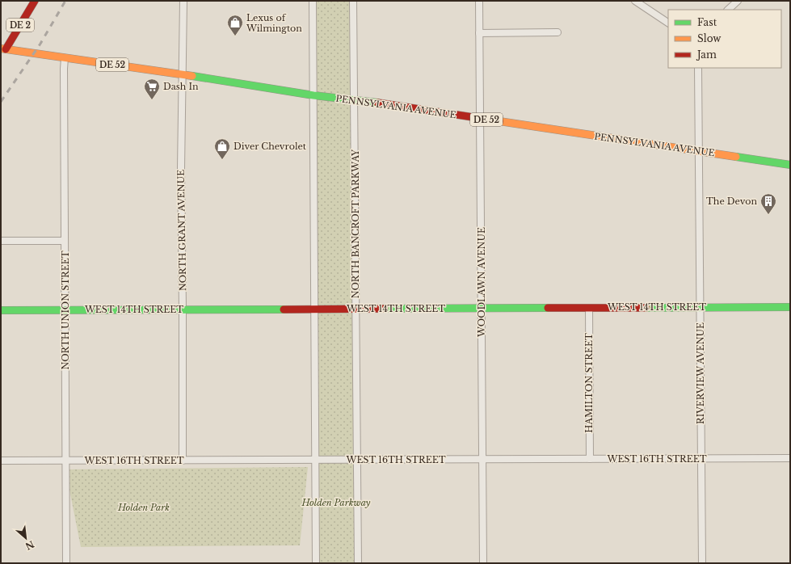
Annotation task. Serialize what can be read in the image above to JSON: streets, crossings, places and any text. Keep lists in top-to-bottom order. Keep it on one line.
{"streets":{"main road":["DE 2","DE 52","PENNSYLVANIA AVENUE","WEST 14TH STREET"],"street":["NORTH BANCROFT PARKWAY","NORTH GRANT AVENUE","WOODLAWN AVENUE","NORTH UNION STREET","RIVERVIEW AVENUE","HAMILTON STREET","WEST 16TH STREET"]},"crossings":[["DE 2","PENNSYLVANIA AVENUE"],["PENNSYLVANIA AVENUE","NORTH BANCROFT PARKWAY"],["PENNSYLVANIA AVENUE","NORTH GRANT AVENUE"],["PENNSYLVANIA AVENUE","WOODLAWN AVENUE"],["PENNSYLVANIA AVENUE","NORTH UNION STREET"],["PENNSYLVANIA AVENUE","RIVERVIEW AVENUE"],["NORTH BANCROFT PARKWAY","WEST 14TH STREET"],["NORTH BANCROFT PARKWAY","WEST 16TH STREET"],["NORTH GRANT AVENUE","WEST 14TH STREET"],["NORTH GRANT AVENUE","WEST 16TH STREET"],["WOODLAWN AVENUE","WEST 14TH STREET"],["WOODLAWN AVENUE","WEST 16TH STREET"],["WEST 14TH STREET","NORTH UNION STREET"],["WEST 14TH STREET","RIVERVIEW AVENUE"],["WEST 14TH STREET","HAMILTON STREET"],["NORTH UNION STREET","WEST 16TH STREET"],["RIVERVIEW AVENUE","WEST 16TH STREET"],["HAMILTON STREET","WEST 16TH STREET"]],"parks":["Holden Parkway","Holden Park"],"places":{"shop":["Lexus of Wilmington","Diver Chevrolet"],"supermarket":["Dash In"],"building":["The Devon"]},"legend":["Fast","Slow","Jam"],"north":"bottom right"}
